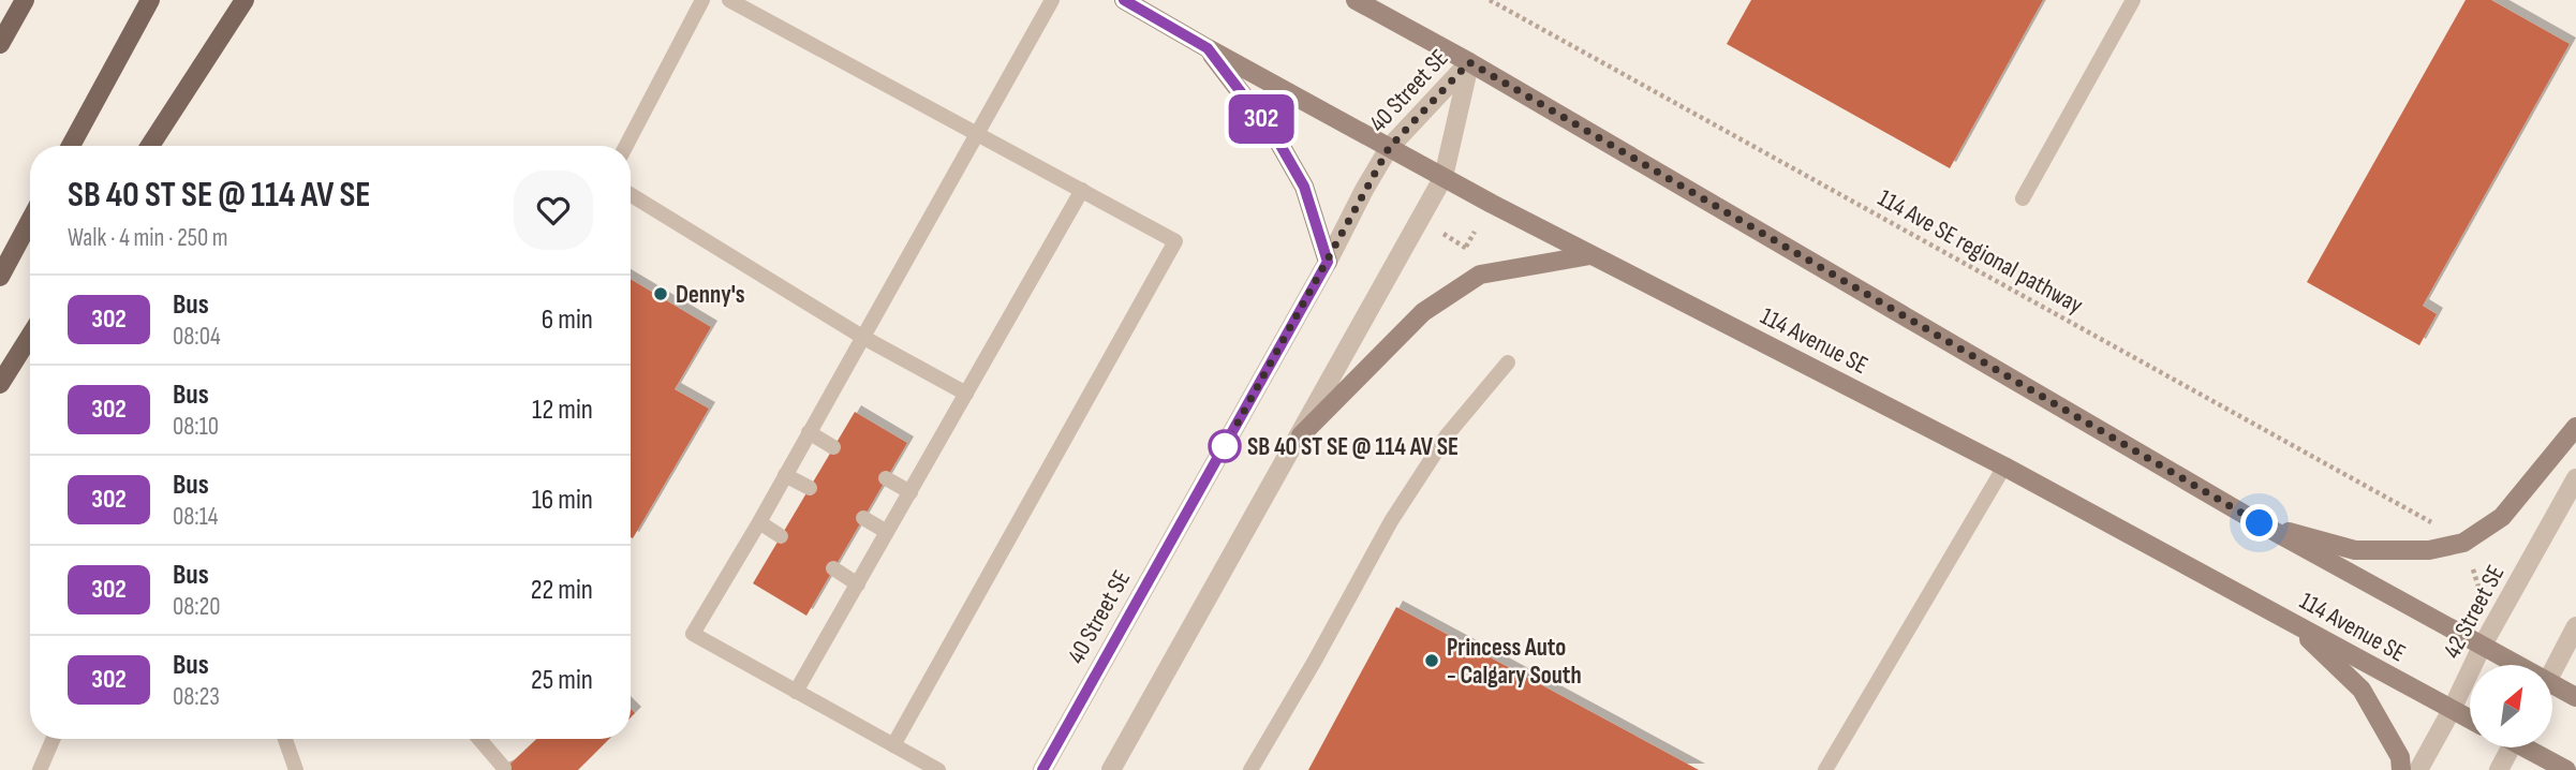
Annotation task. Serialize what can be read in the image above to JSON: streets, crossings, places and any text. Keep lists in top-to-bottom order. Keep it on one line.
{"streets":{"main road":["114 Avenue SE"],"street":["40 Street SE","42 Street SE"],"path":["114 Ave SE regional pathway"]},"crossings":[["40 Street SE","114 Avenue SE"],["114 Avenue SE","42 Street SE"]],"places":["Denny's","SB 40 ST SE @ 114 AV SE","Princess Auto - Calgary South"],"lines":["bus line 302"],"north":"top right","page":{"on_map":"302","heading":["SB 40 ST SE @ 114 AV SE","Walk · 4 min · 250 m"],"list":[{"mark":"302","name":"Bus","note":"08:04","value":"6 min"},{"mark":"302","name":"Bus","note":"08:10","value":"12 min"},{"mark":"302","name":"Bus","note":"08:14","value":"16 min"},{"mark":"302","name":"Bus","note":"08:20","value":"22 min"},{"mark":"302","name":"Bus","note":"08:23","value":"25 min"}]}}
